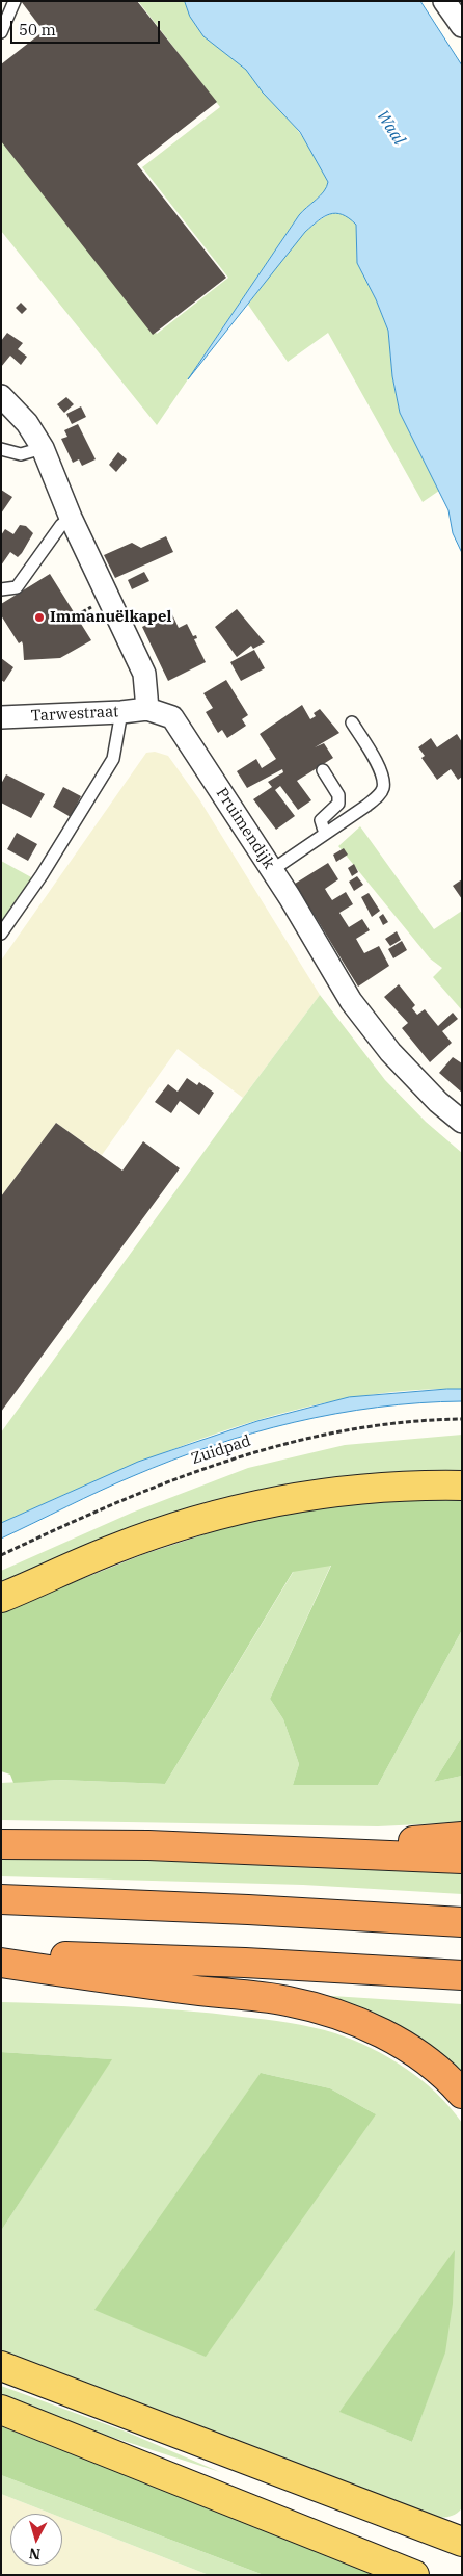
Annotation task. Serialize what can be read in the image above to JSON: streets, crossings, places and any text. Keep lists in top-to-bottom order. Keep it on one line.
{"streets":{"street":["Tarwestraat","Pruimendijk"],"path":["Zuidpad"]},"crossings":[["Tarwestraat","Pruimendijk"]],"water":["Waal"],"places":["Immanuëlkapel"],"scale_bar":"50 m","north":"bottom"}
